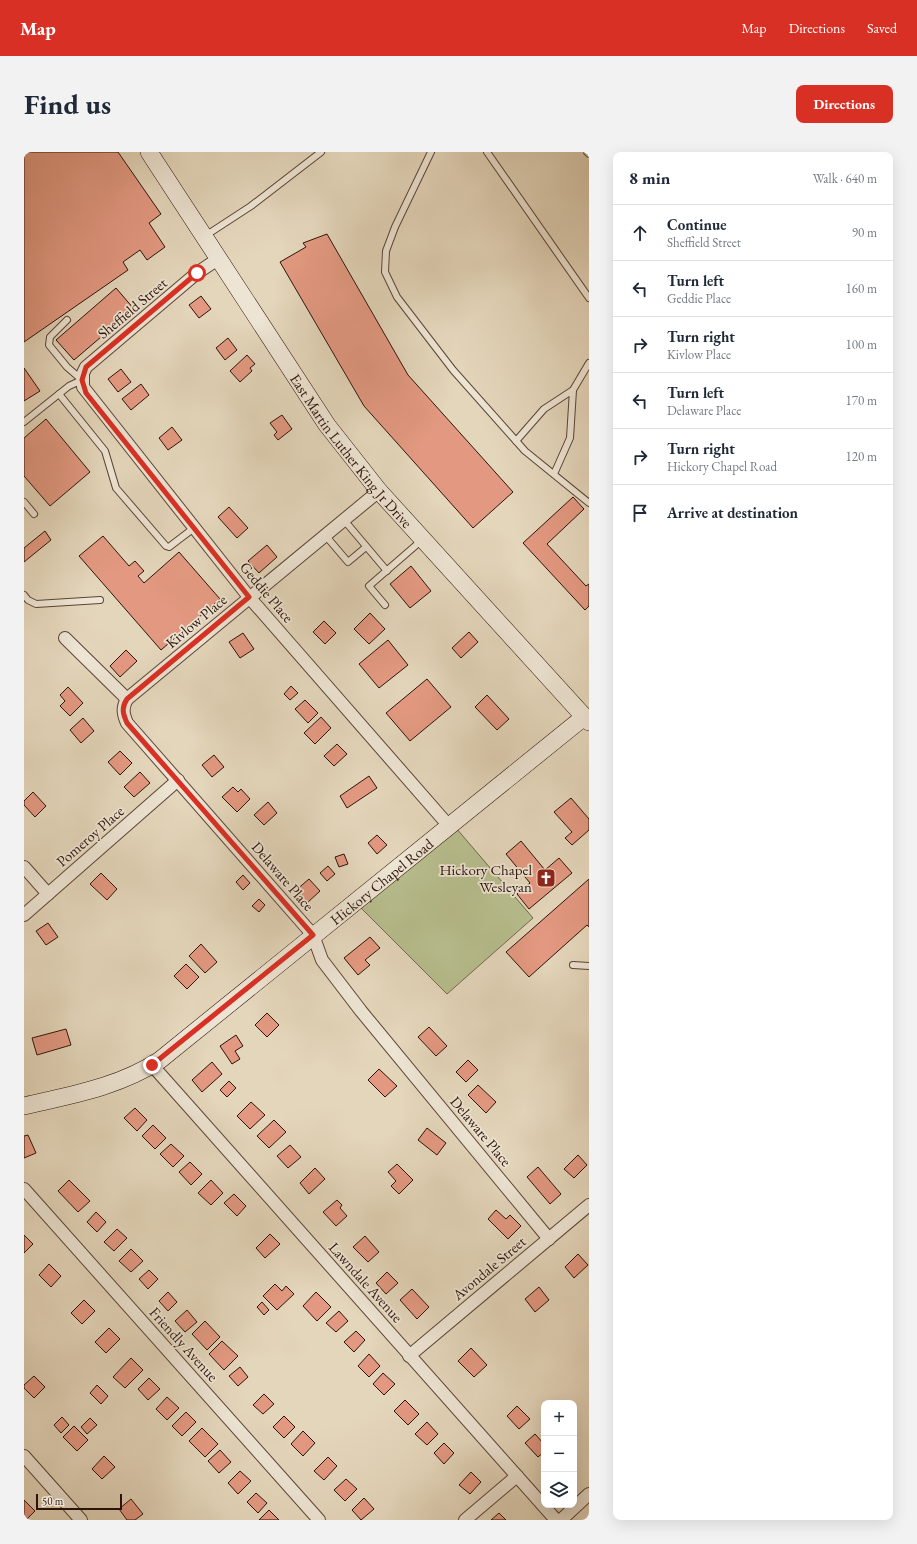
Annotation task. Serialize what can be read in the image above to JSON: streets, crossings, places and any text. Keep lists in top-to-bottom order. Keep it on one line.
{"streets":{"main road":["East Martin Luther King Jr Drive","Hickory Chapel Road"],"street":["Sheffield Street","Geddie Place","Kivlow Place","Pomeroy Place","Delaware Place","Avondale Street","Lawndale Avenue","Friendly Avenue"]},"crossings":[["Sheffield Street","East Martin Luther King Jr Drive"],["Sheffield Street","Geddie Place"],["East Martin Luther King Jr Drive","Kivlow Place"],["East Martin Luther King Jr Drive","Hickory Chapel Road"],["Geddie Place","Kivlow Place"],["Geddie Place","Hickory Chapel Road"],["Kivlow Place","Delaware Place"],["Pomeroy Place","Delaware Place"],["Delaware Place","Hickory Chapel Road"],["Delaware Place","Avondale Street"],["Hickory Chapel Road","Lawndale Avenue"],["Avondale Street","Lawndale Avenue"]],"places":{"church":["Hickory Chapel Wesleyan"]},"scale_bar":"50 m","page":{"header":"Map","nav":["Map","Directions","Saved"],"buttons":"Directions","title":"Find us","heading":["8 min","Walk · 640 m"],"list":[["Continue","Sheffield Street","90 m"],["Turn left","Geddie Place","160 m"],["Turn right","Kivlow Place","100 m"],["Turn left","Delaware Place","170 m"],["Turn right","Hickory Chapel Road","120 m"],"Arrive at destination"],"map_buttons":["+","−"],"scale":"50 m"}}
